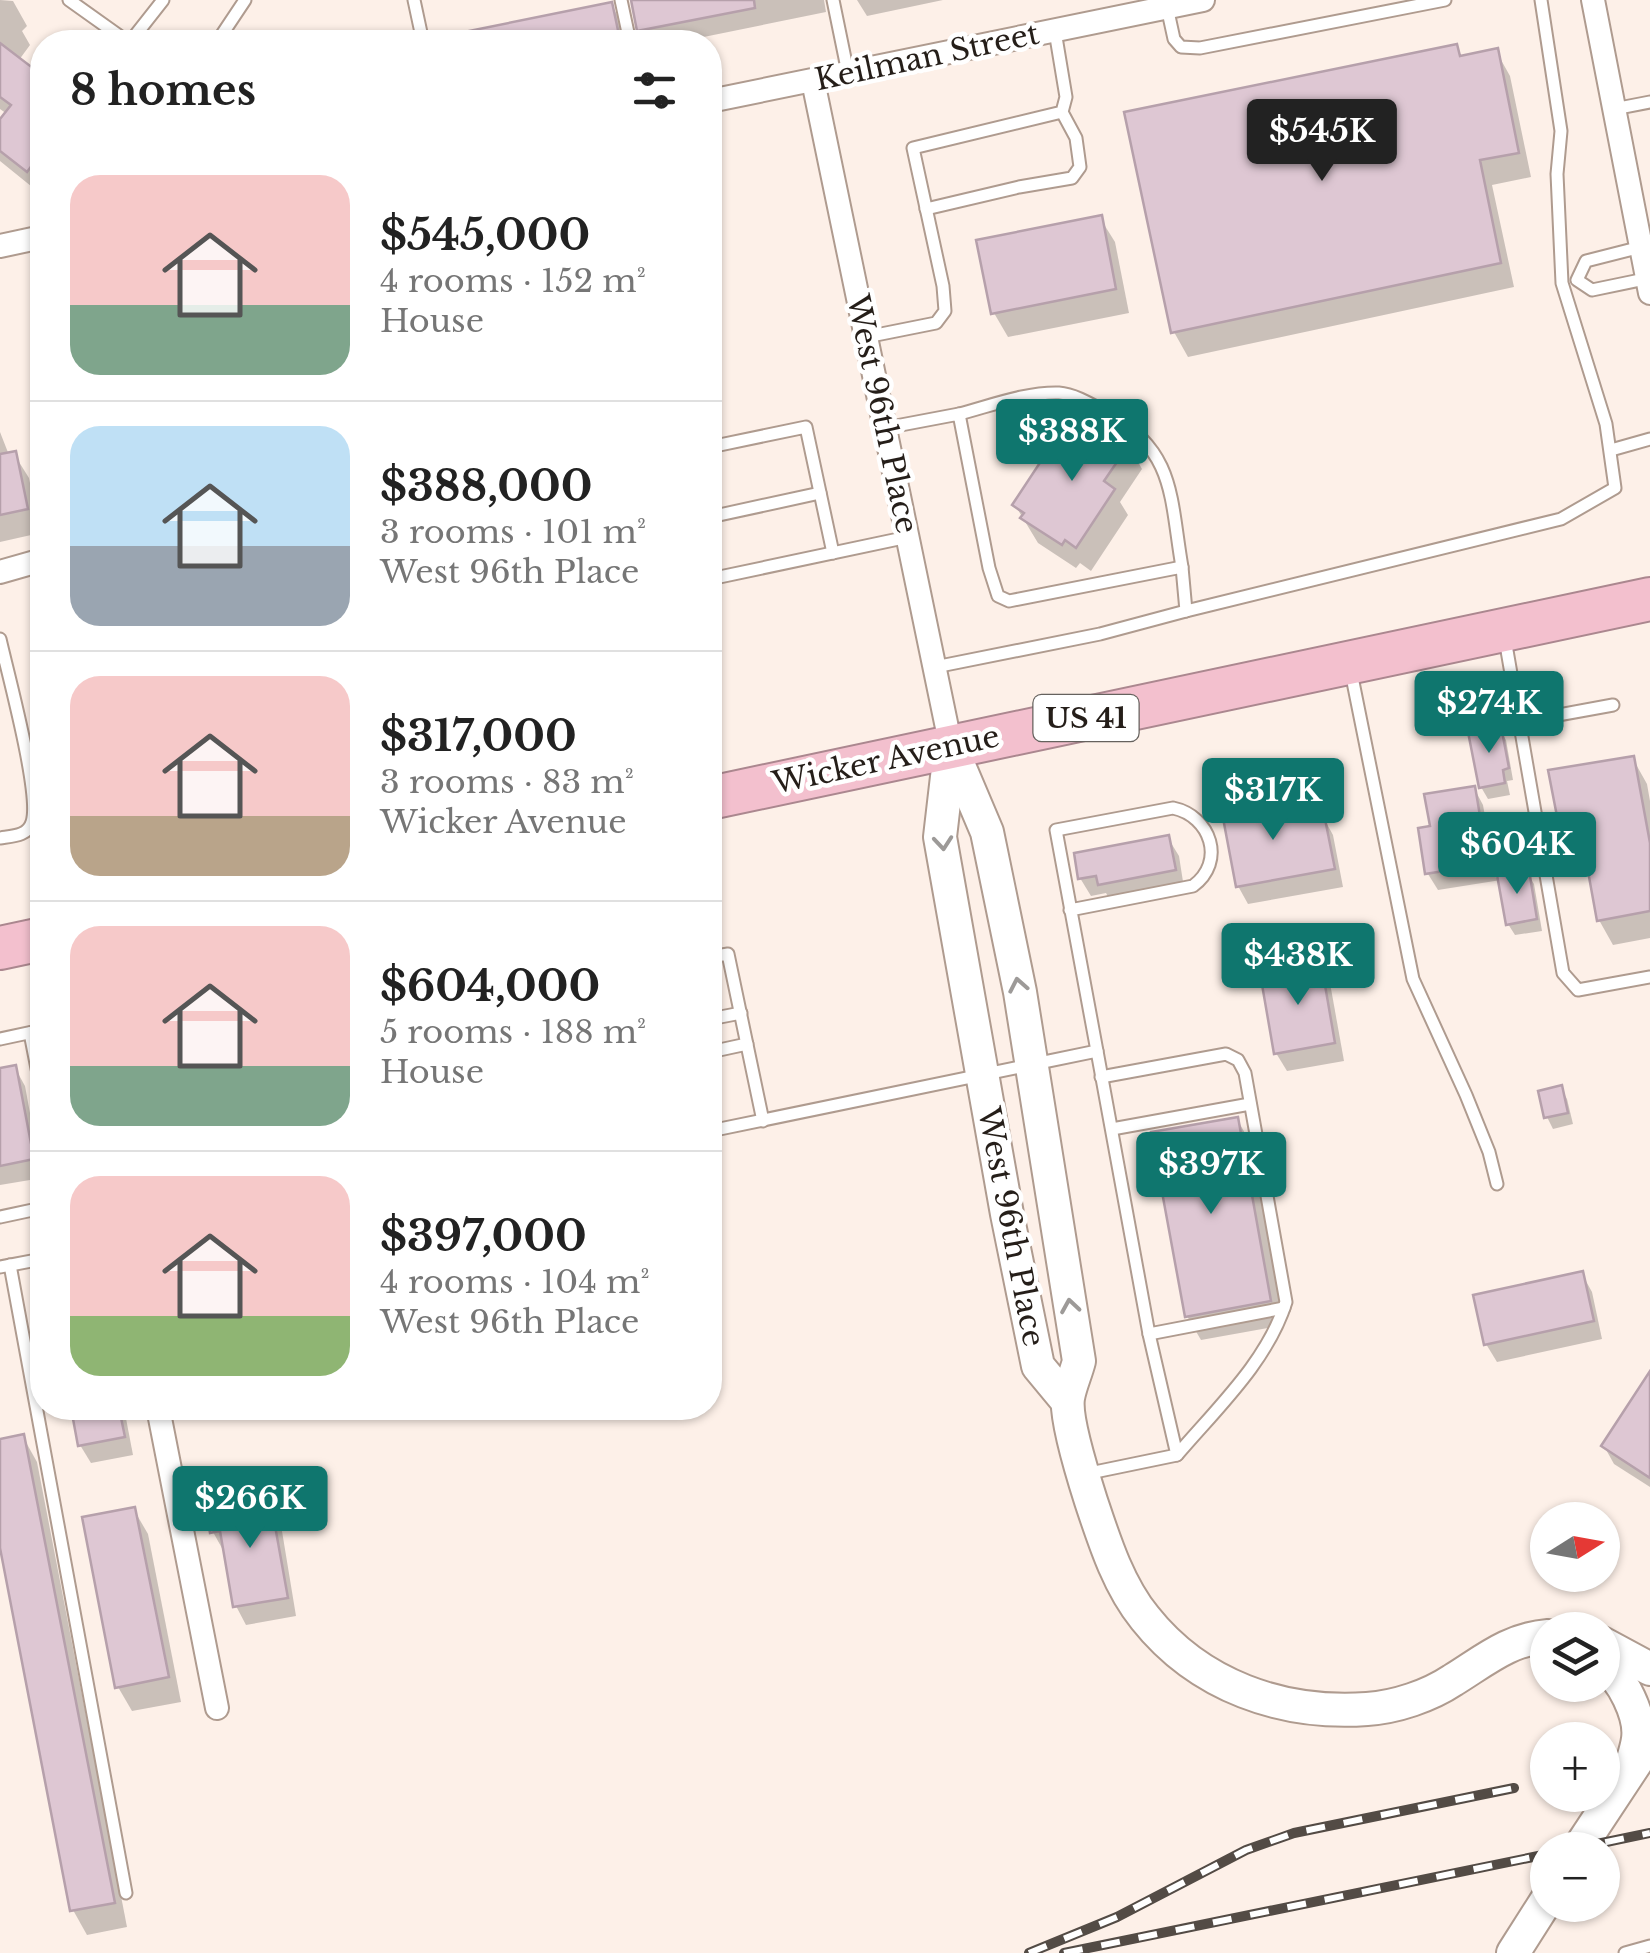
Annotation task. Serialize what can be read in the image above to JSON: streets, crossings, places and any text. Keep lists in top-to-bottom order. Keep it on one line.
{"streets":{"highway":["US 41","Wicker Avenue"],"street":["Keilman Street","West 96th Place"]},"crossings":[["Keilman Street","West 96th Place"],["West 96th Place","Wicker Avenue"]],"north":"right","page":{"heading":"8 homes","price":["$545K","$388K","$274K","$317K","$604K","$438K","$397K","$266K"],"list":[{"name":"$545,000","note":"4 rooms · 152 m² · House"},{"name":"$388,000","note":"3 rooms · 101 m² · West 96th Place"},{"name":"$317,000","note":"3 rooms · 83 m² · Wicker Avenue"},{"name":"$604,000","note":"5 rooms · 188 m² · House"},{"name":"$397,000","note":"4 rooms · 104 m² · West 96th Place"}],"map_buttons":["+","−"]}}
